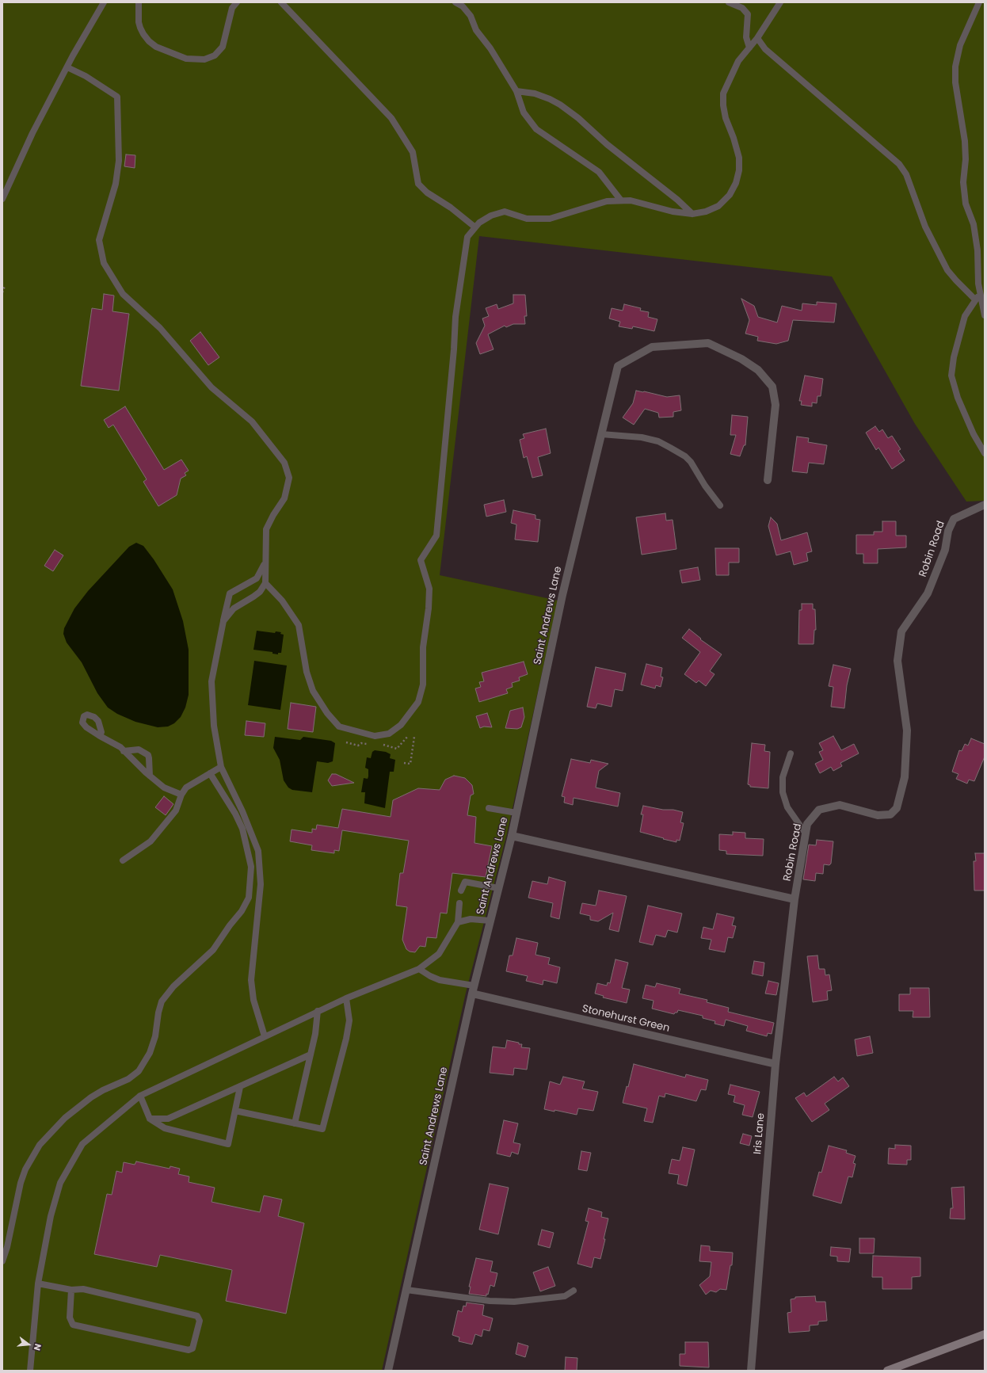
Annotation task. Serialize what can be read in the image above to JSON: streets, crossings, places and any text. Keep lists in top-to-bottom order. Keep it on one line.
{"streets":{"street":["Robin Road","Saint Andrews Lane","Stonehurst Green","Iris Lane"]},"crossings":[["Robin Road","Iris Lane"],["Saint Andrews Lane","Stonehurst Green"],["Stonehurst Green","Iris Lane"]],"north":"right"}
